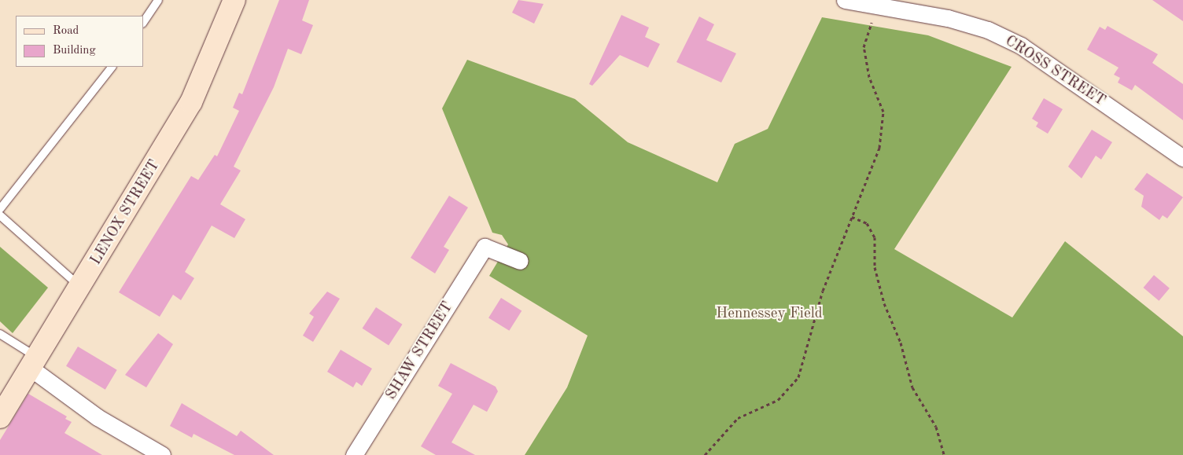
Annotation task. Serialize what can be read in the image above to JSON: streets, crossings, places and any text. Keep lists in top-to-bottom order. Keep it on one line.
{"streets":{"street":["CROSS STREET","LENOX STREET","SHAW STREET"]},"parks":["Hennessey Field"],"legend":["Road","Building"]}
